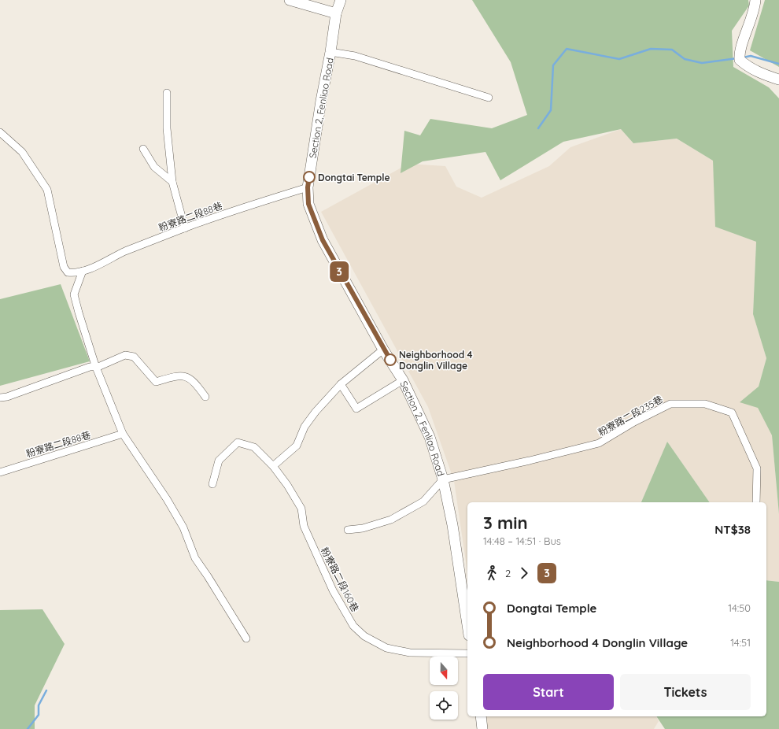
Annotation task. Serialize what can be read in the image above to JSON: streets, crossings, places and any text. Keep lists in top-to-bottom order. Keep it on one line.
{"streets":{"main road":["Section 2, Fenliao Road"],"street":["粉寮路二段88巷","粉寮路二段235巷","粉寮路二段160巷"]},"crossings":[["Section 2, Fenliao Road","粉寮路二段88巷"],["Section 2, Fenliao Road","粉寮路二段235巷"]],"places":["Dongtai Temple","Neighborhood 4 Donglin Village"],"lines":["bus line 3"],"north":"bottom","page":{"on_map":"3","heading":["3 min","14:48 – 14:51 · Bus","NT$38"],"legs":["2","3"],"list":[{"name":"Dongtai Temple","value":"14:50"},{"name":"Neighborhood 4 Donglin Village","value":"14:51"}],"buttons":["Start","Tickets"]}}
